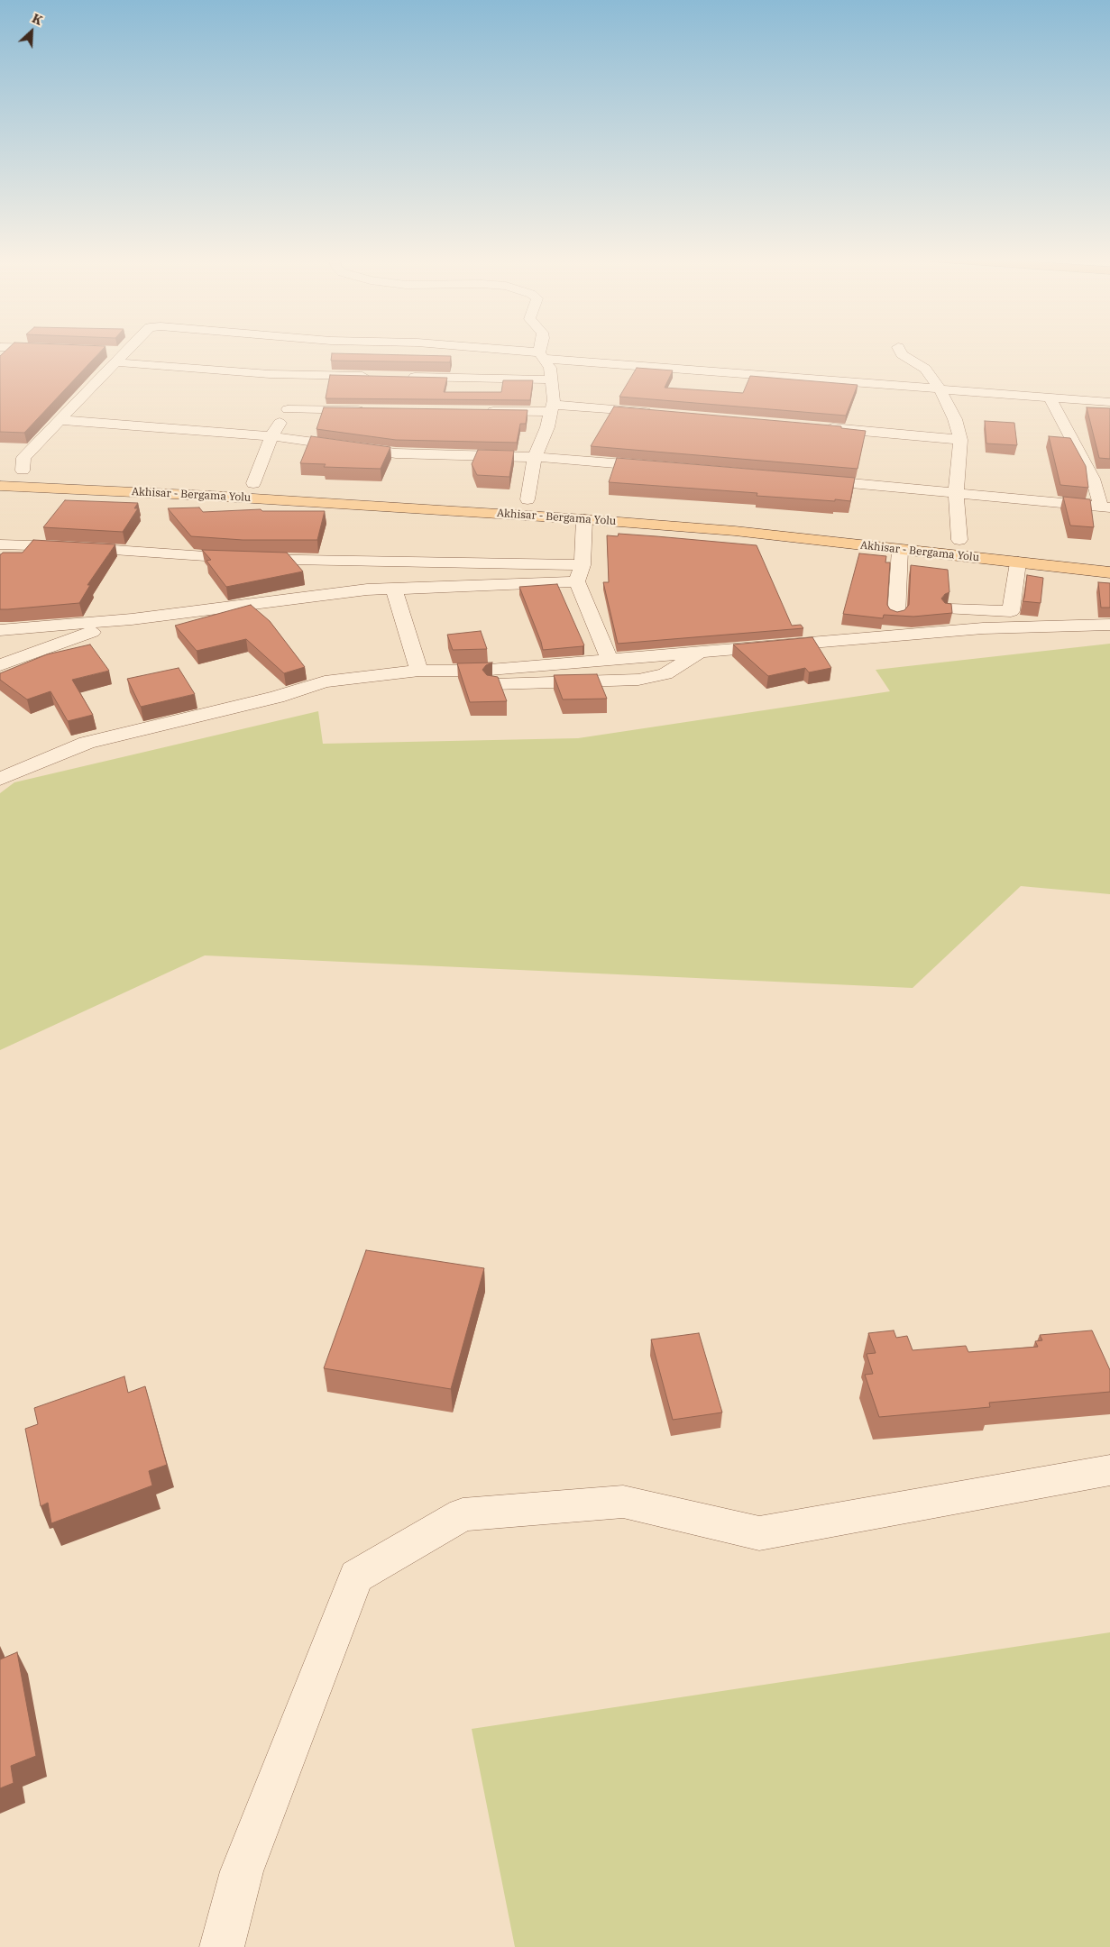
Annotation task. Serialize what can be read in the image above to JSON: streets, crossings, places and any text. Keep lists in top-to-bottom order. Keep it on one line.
{"streets":{"main road":["Akhisar - Bergama Yolu"]},"north":"top right"}
